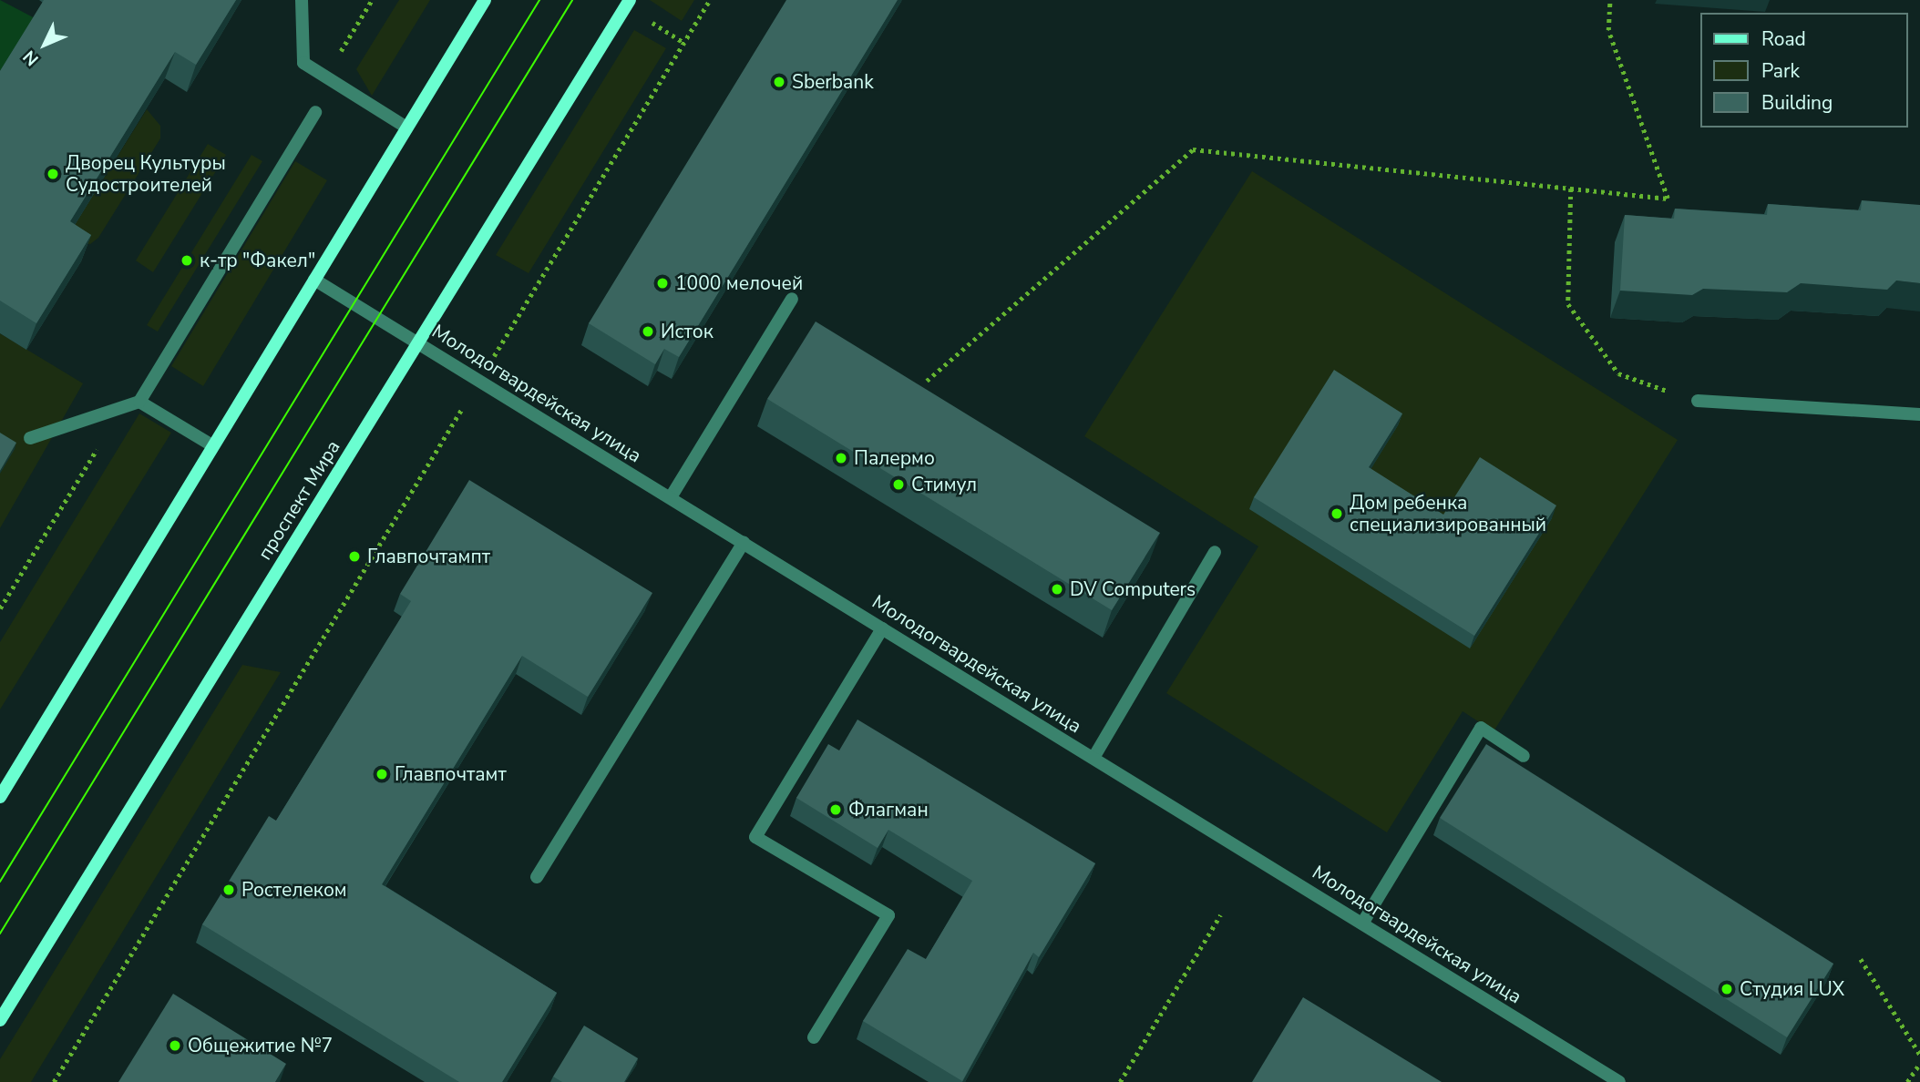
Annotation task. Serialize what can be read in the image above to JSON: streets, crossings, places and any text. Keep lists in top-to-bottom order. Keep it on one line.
{"streets":{"main road":["проспект Мира"],"street":["Молодогвардейская улица"]},"crossings":[["Молодогвардейская улица","проспект Мира"]],"places":["Sberbank","Дворец Культуры Судостроителей","к-тр \"Факел\"","1000 мелочей","Исток","Палермо","Стимул","Дом ребенка специализированный","Главпочтампт","DV Computers","Главпочтамт","Флагман","Ростелеком","Студия LUX","Общежитие №7"],"legend":["Road","Park","Building"],"north":"bottom left"}
